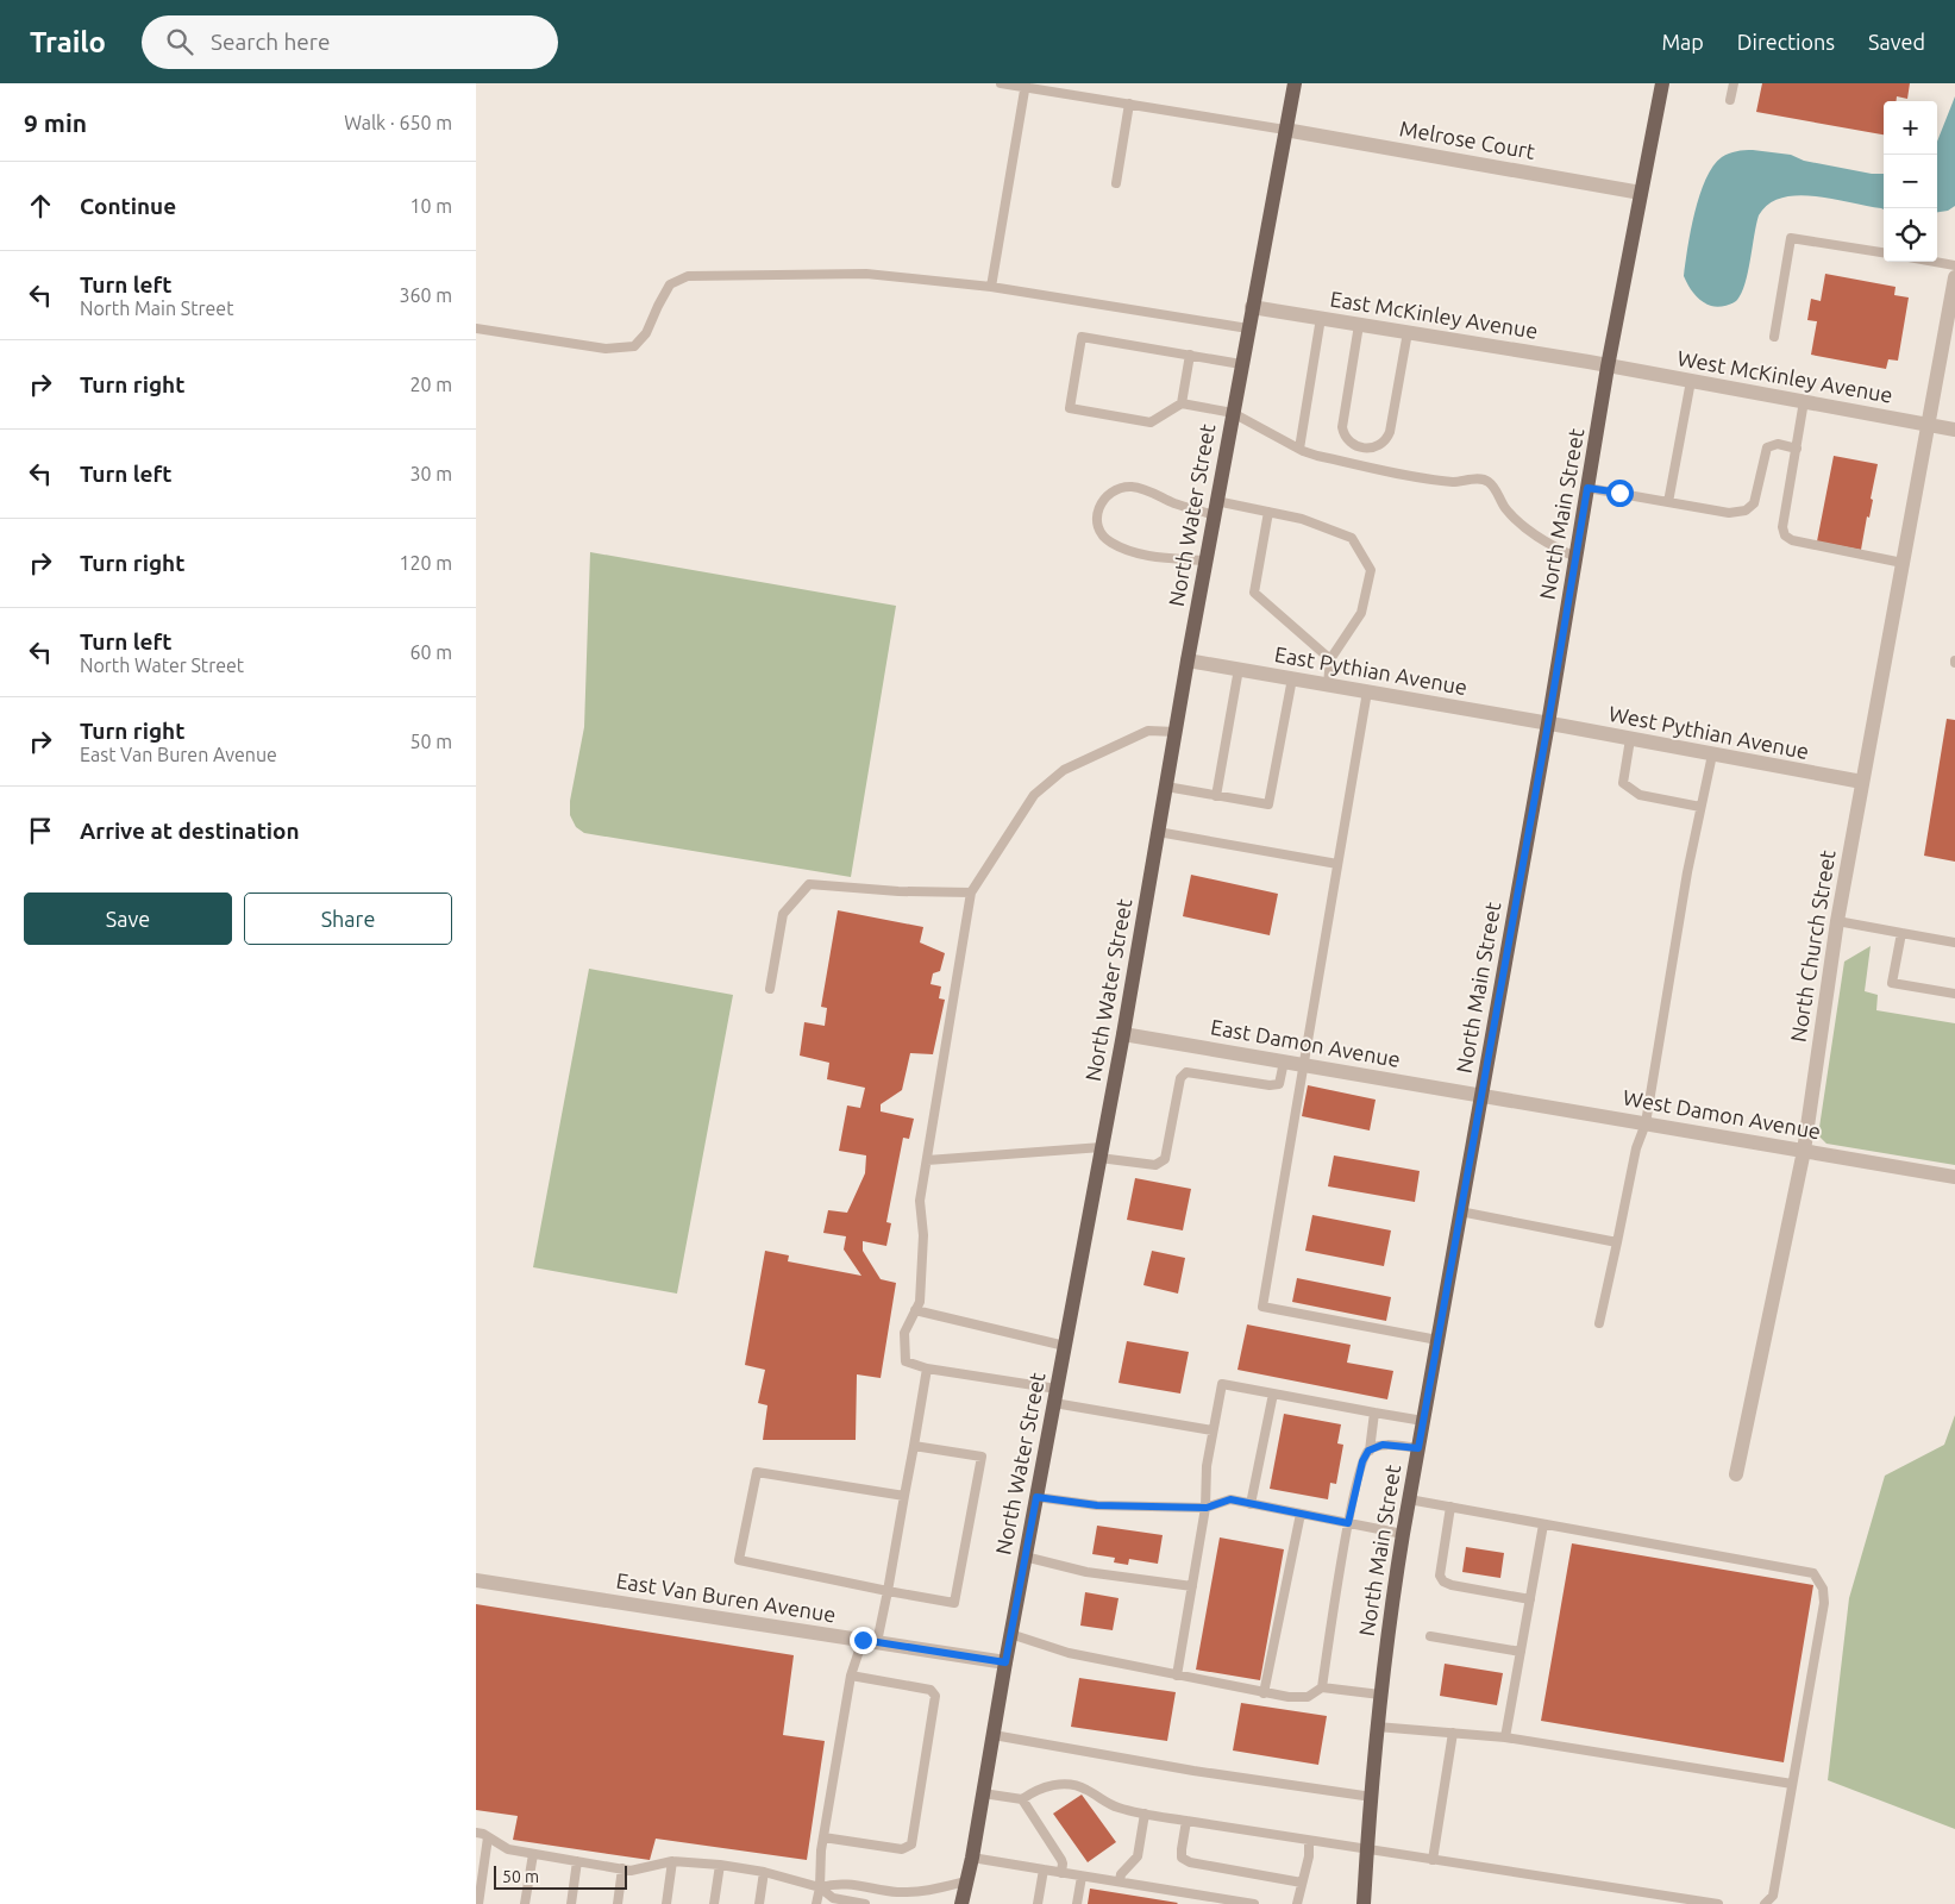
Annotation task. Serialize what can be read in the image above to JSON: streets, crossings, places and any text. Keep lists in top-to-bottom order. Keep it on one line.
{"streets":{"main road":["North Main Street","North Water Street"],"street":["Melrose Court","East McKinley Avenue","West McKinley Avenue","East Pythian Avenue","West Pythian Avenue","North Church Street","East Damon Avenue","West Damon Avenue","East Van Buren Avenue"]},"crossings":[["Melrose Court","North Main Street"],["Melrose Court","North Water Street"],["East McKinley Avenue","West McKinley Avenue"],["East McKinley Avenue","North Main Street"],["East McKinley Avenue","North Water Street"],["West McKinley Avenue","North Main Street"],["West McKinley Avenue","North Church Street"],["North Main Street","East Pythian Avenue"],["North Main Street","West Pythian Avenue"],["North Main Street","East Damon Avenue"],["North Main Street","West Damon Avenue"],["North Water Street","East Pythian Avenue"],["North Water Street","East Damon Avenue"],["North Water Street","East Van Buren Avenue"],["East Pythian Avenue","West Pythian Avenue"],["West Pythian Avenue","North Church Street"],["North Church Street","West Damon Avenue"],["East Damon Avenue","West Damon Avenue"]],"scale_bar":"50 m","page":{"header":"Trailo","search":"Search here","nav":["Map","Directions","Saved"],"heading":["9 min","Walk · 650 m"],"map_buttons":["+","−"],"list":[["Continue","10 m"],["Turn left","North Main Street","360 m"],["Turn right","20 m"],["Turn left","30 m"],["Turn right","120 m"],["Turn left","North Water Street","60 m"],["Turn right","East Van Buren Avenue","50 m"],"Arrive at destination"],"buttons":["Save","Share"],"scale":"50 m"}}
